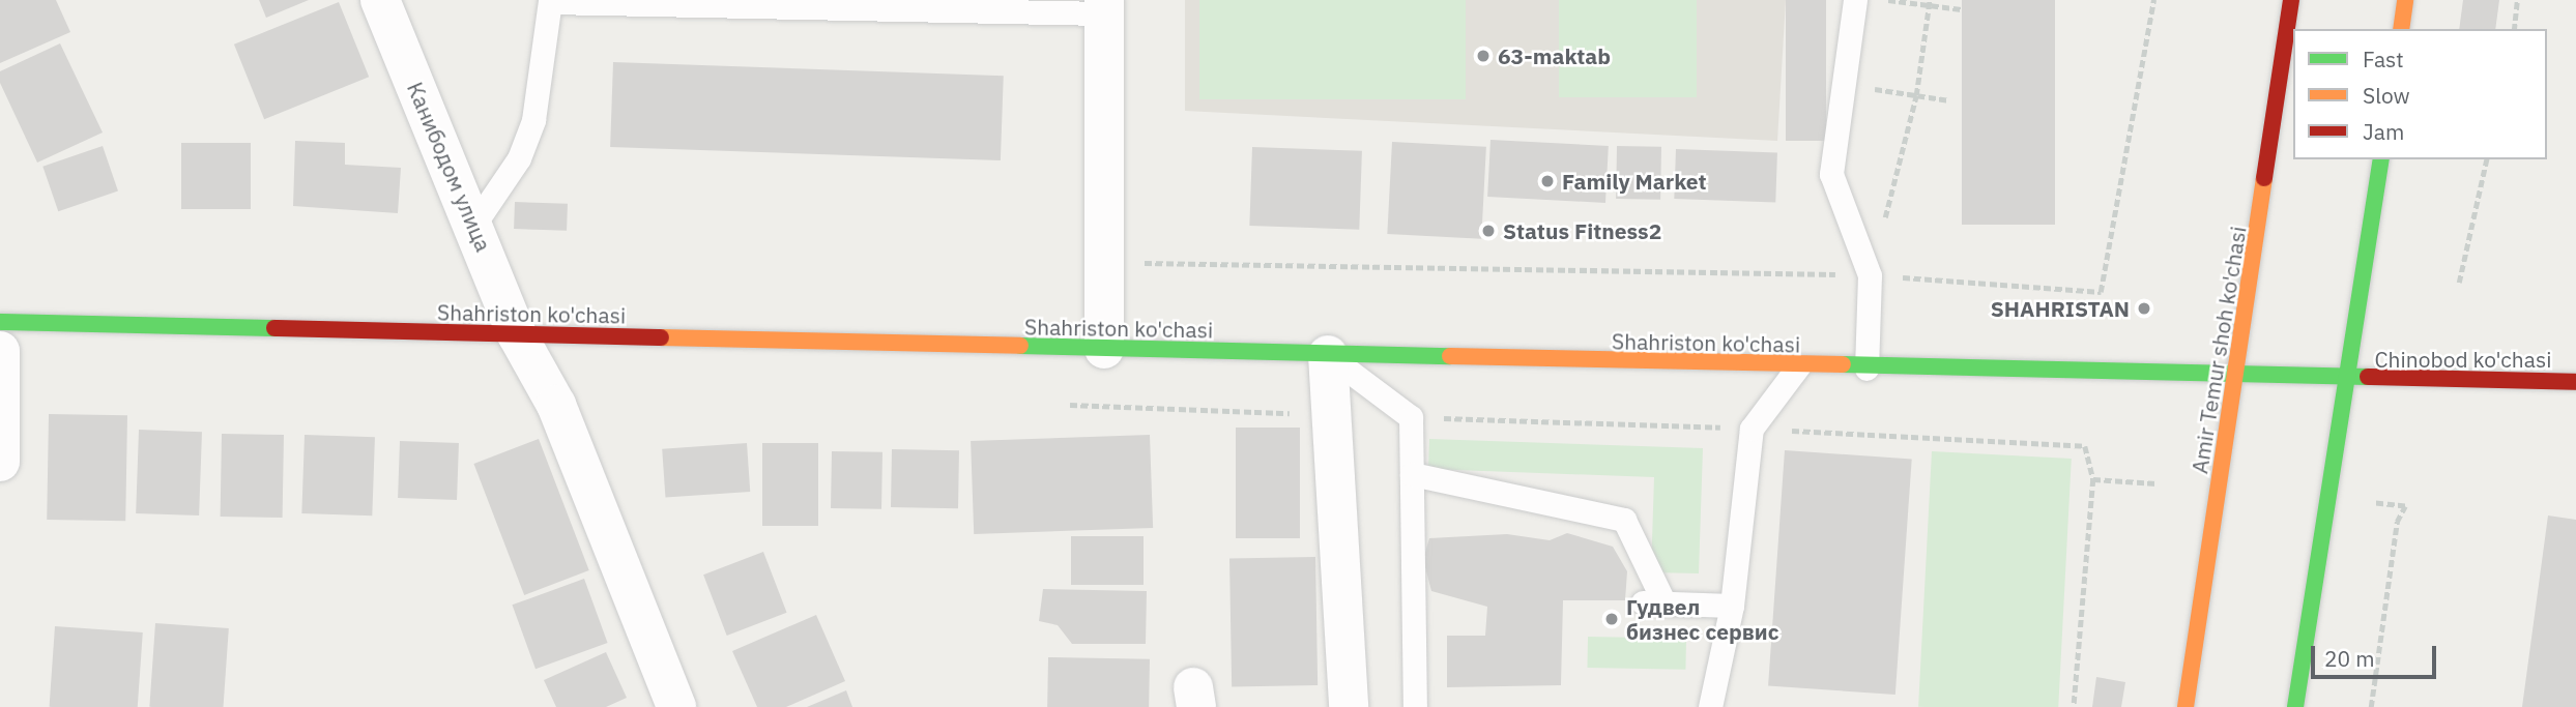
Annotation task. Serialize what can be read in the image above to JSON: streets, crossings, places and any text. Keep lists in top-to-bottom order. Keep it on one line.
{"streets":{"main road":["Shahriston ko'chasi","Amir Temur shoh ko'chasi","Chinobod ko'chasi"],"street":["Канибодом улица"]},"crossings":[["Канибодом улица","Shahriston ko'chasi"],["Shahriston ko'chasi","Amir Temur shoh ko'chasi"],["Shahriston ko'chasi","Chinobod ko'chasi"],["Amir Temur shoh ko'chasi","Chinobod ko'chasi"]],"places":["63-maktab","Family Market","Status Fitness2","SHAHRISTAN","Гудвел бизнес сервис"],"legend":["Fast","Slow","Jam"],"scale_bar":"20 m"}
